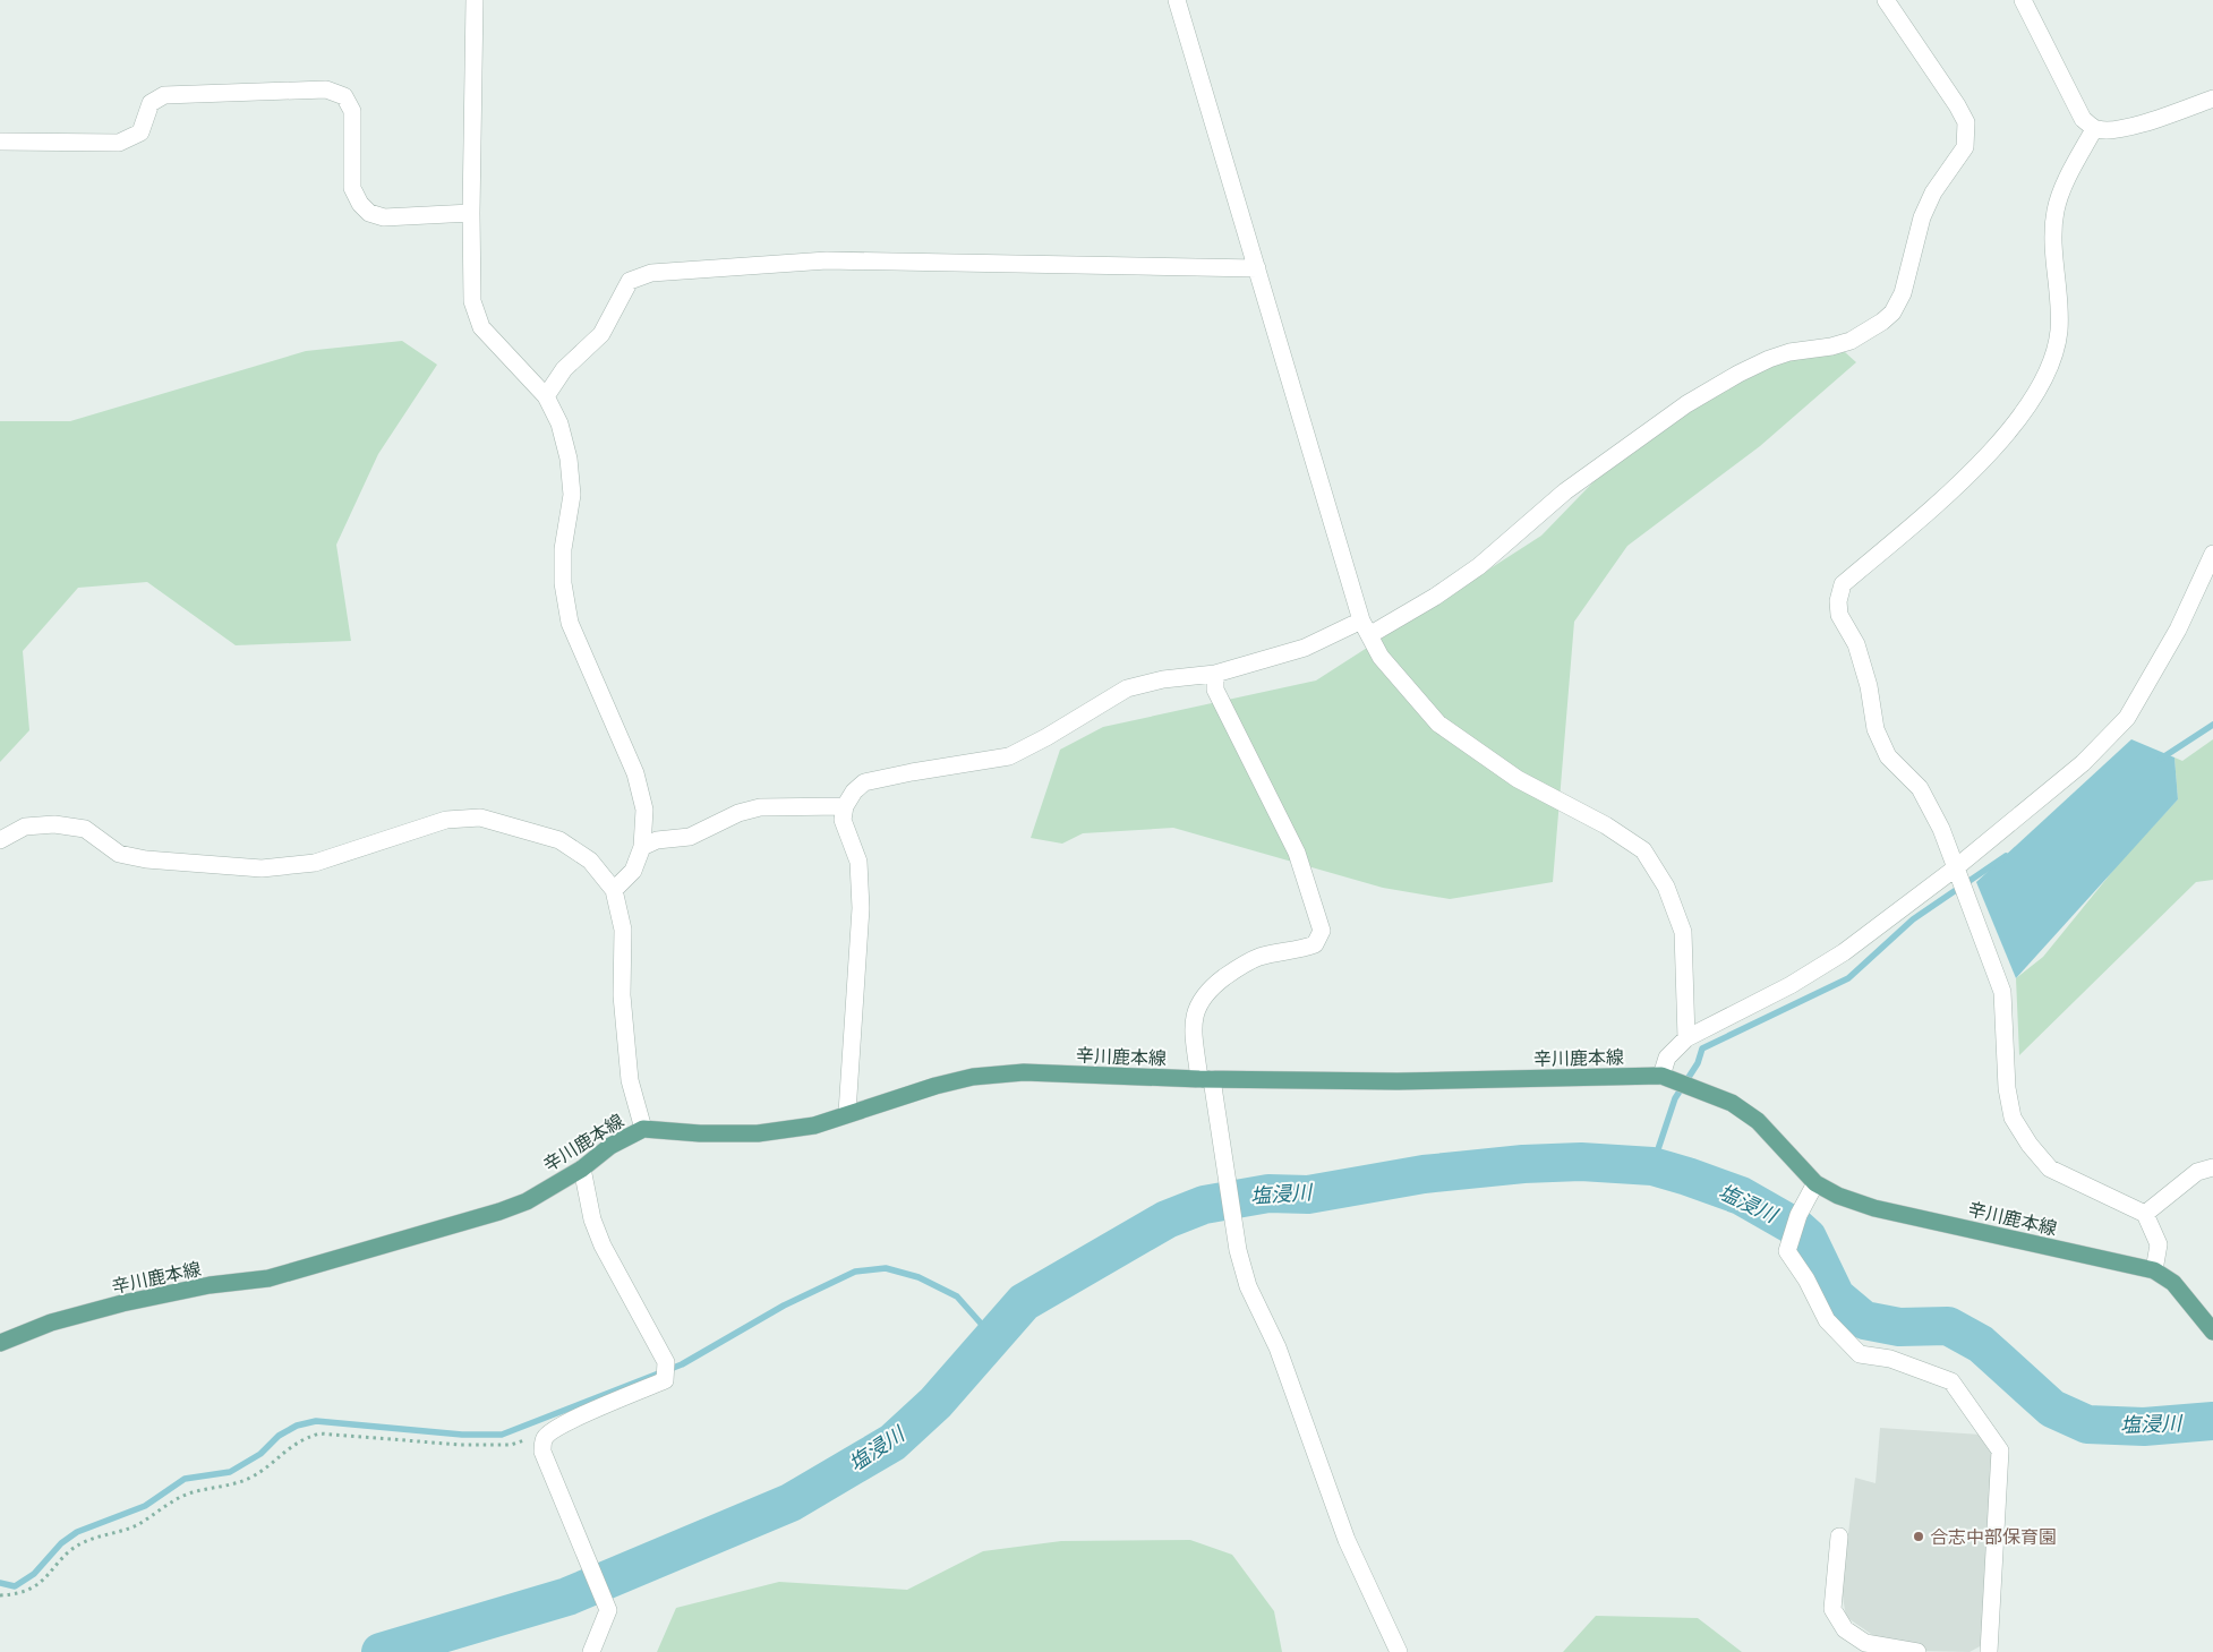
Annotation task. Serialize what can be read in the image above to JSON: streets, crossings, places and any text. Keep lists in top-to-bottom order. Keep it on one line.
{"streets":{"main road":["辛川鹿本線"]},"water":["塩浸川"],"places":["合志中部保育園"]}
